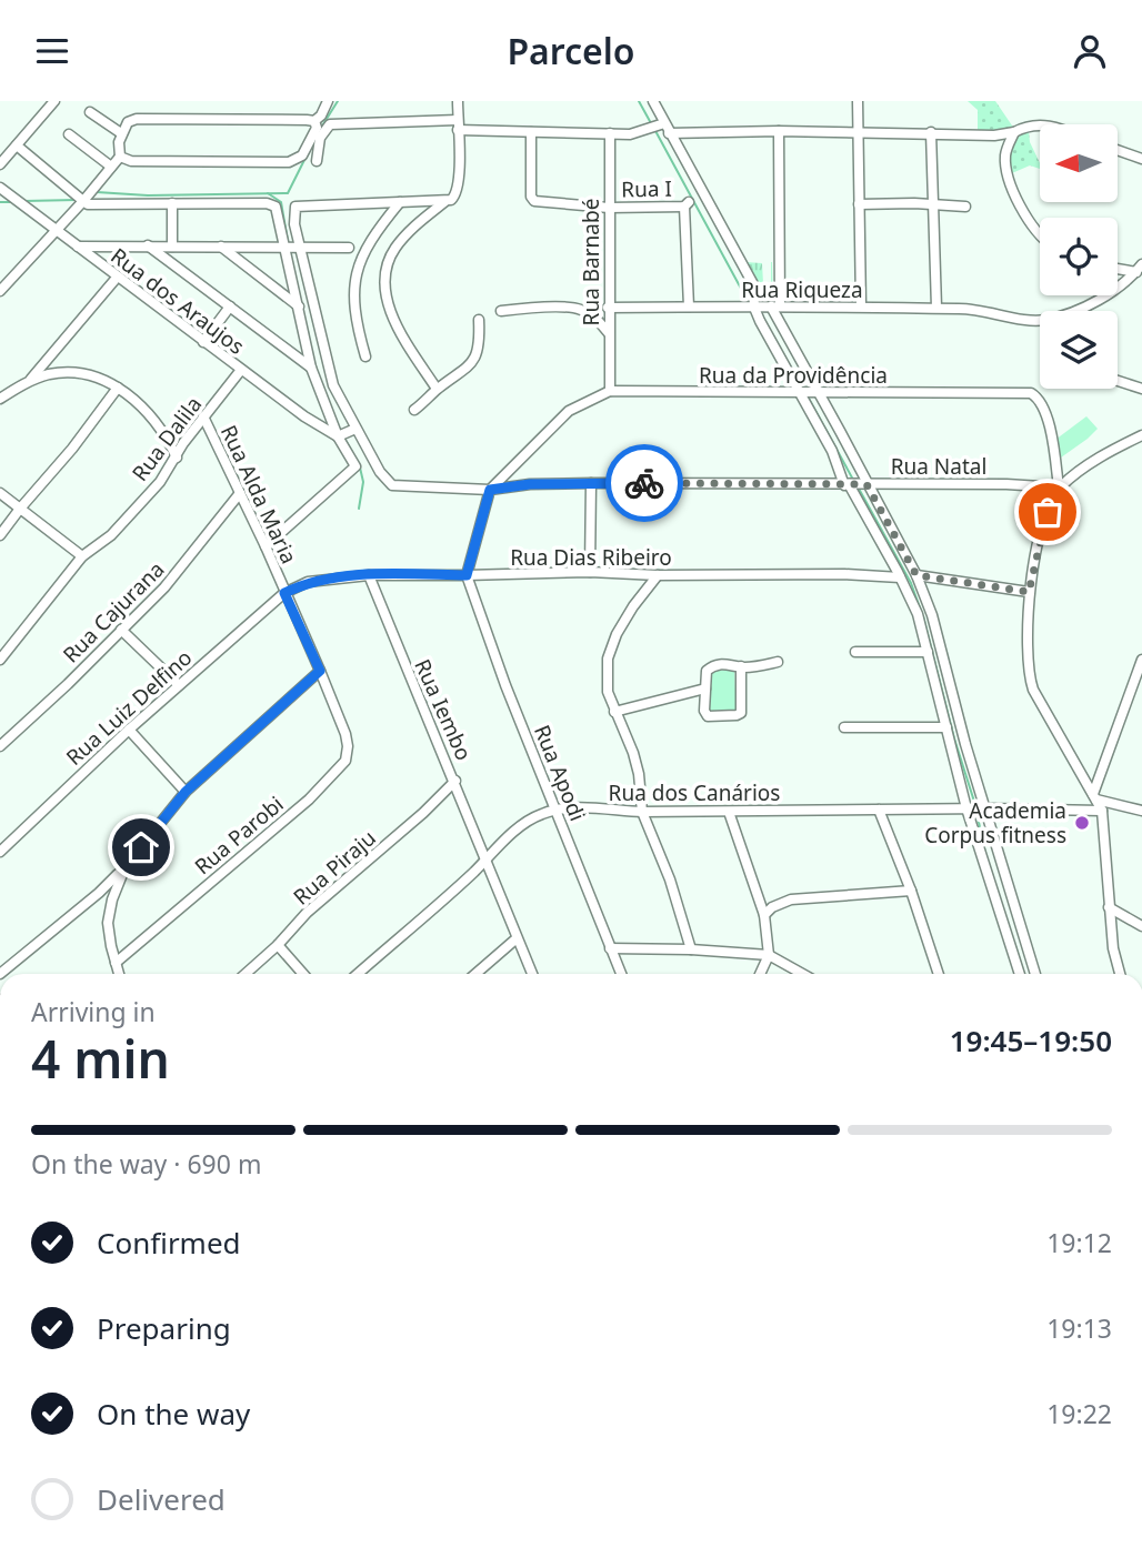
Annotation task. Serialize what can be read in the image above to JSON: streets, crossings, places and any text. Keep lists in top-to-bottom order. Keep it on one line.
{"streets":{"street":["Rua I","Rua Barnabé","Rua Riqueza","Rua dos Araujos","Rua da Providência","Rua Dalila","Rua Natal","Rua Alda Maria","Rua Dias Ribeiro","Rua Cajurana","Rua Luiz Delfino","Rua Iembo","Rua Apodi","Rua dos Canários","Rua Parobi","Rua Piraju"]},"crossings":[["Rua I","Rua Barnabé"],["Rua I","Rua Riqueza"],["Rua Barnabé","Rua Riqueza"],["Rua Barnabé","Rua da Providência"],["Rua dos Araujos","Rua Dalila"],["Rua da Providência","Rua Natal"],["Rua Dalila","Rua Alda Maria"],["Rua Alda Maria","Rua Dias Ribeiro"],["Rua Alda Maria","Rua Cajurana"],["Rua Alda Maria","Rua Luiz Delfino"],["Rua Alda Maria","Rua Parobi"],["Rua Dias Ribeiro","Rua Luiz Delfino"],["Rua Dias Ribeiro","Rua Iembo"],["Rua Dias Ribeiro","Rua Apodi"],["Rua Iembo","Rua dos Canários"],["Rua Iembo","Rua Piraju"],["Rua Apodi","Rua dos Canários"]],"places":["Academia Corpus fitness"],"north":"left","page":{"header":"Parcelo","heading":["4 min","Arriving in","19:45–19:50"],"bar":"On the way · 690 m","list":[["Confirmed","19:12"],["Preparing","19:13"],["On the way","19:22"],"Delivered"]}}
